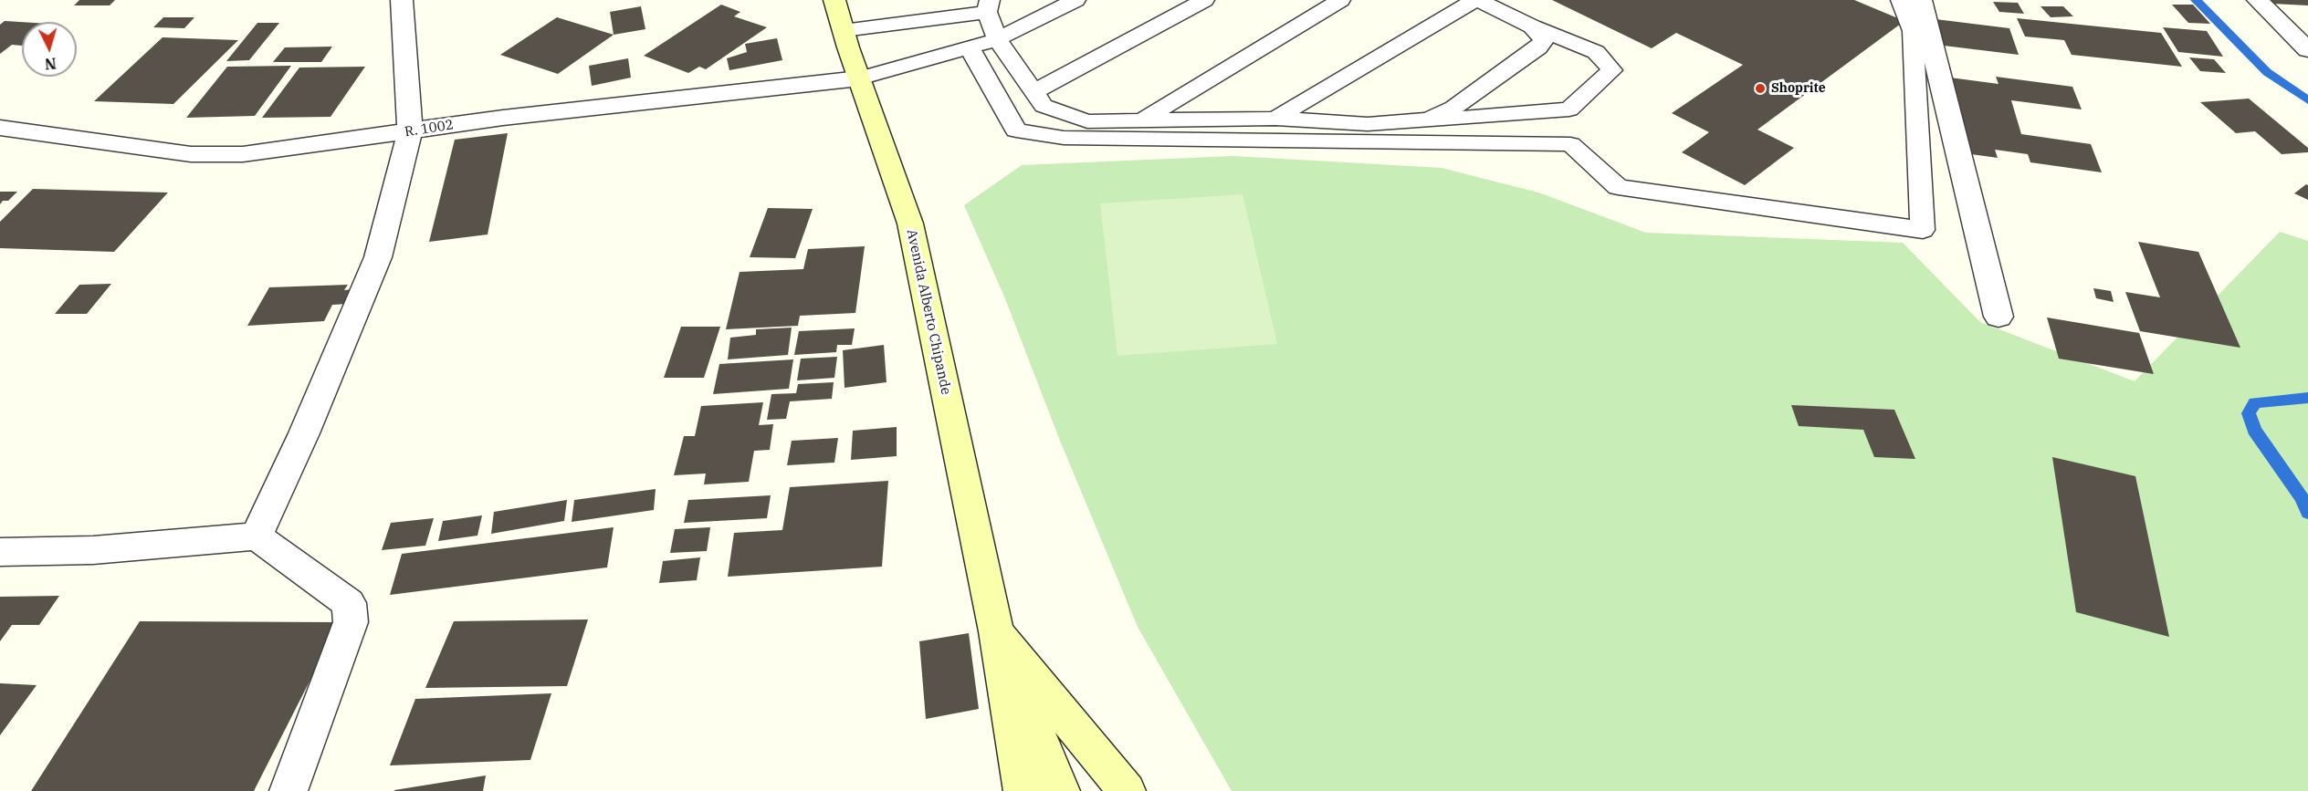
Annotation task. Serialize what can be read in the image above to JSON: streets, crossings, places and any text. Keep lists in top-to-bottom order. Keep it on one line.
{"streets":{"main road":["Avenida Alberto Chipande"],"street":["R. 1002"]},"crossings":[["R. 1002","Avenida Alberto Chipande"]],"places":["Shoprite"],"north":"bottom"}
